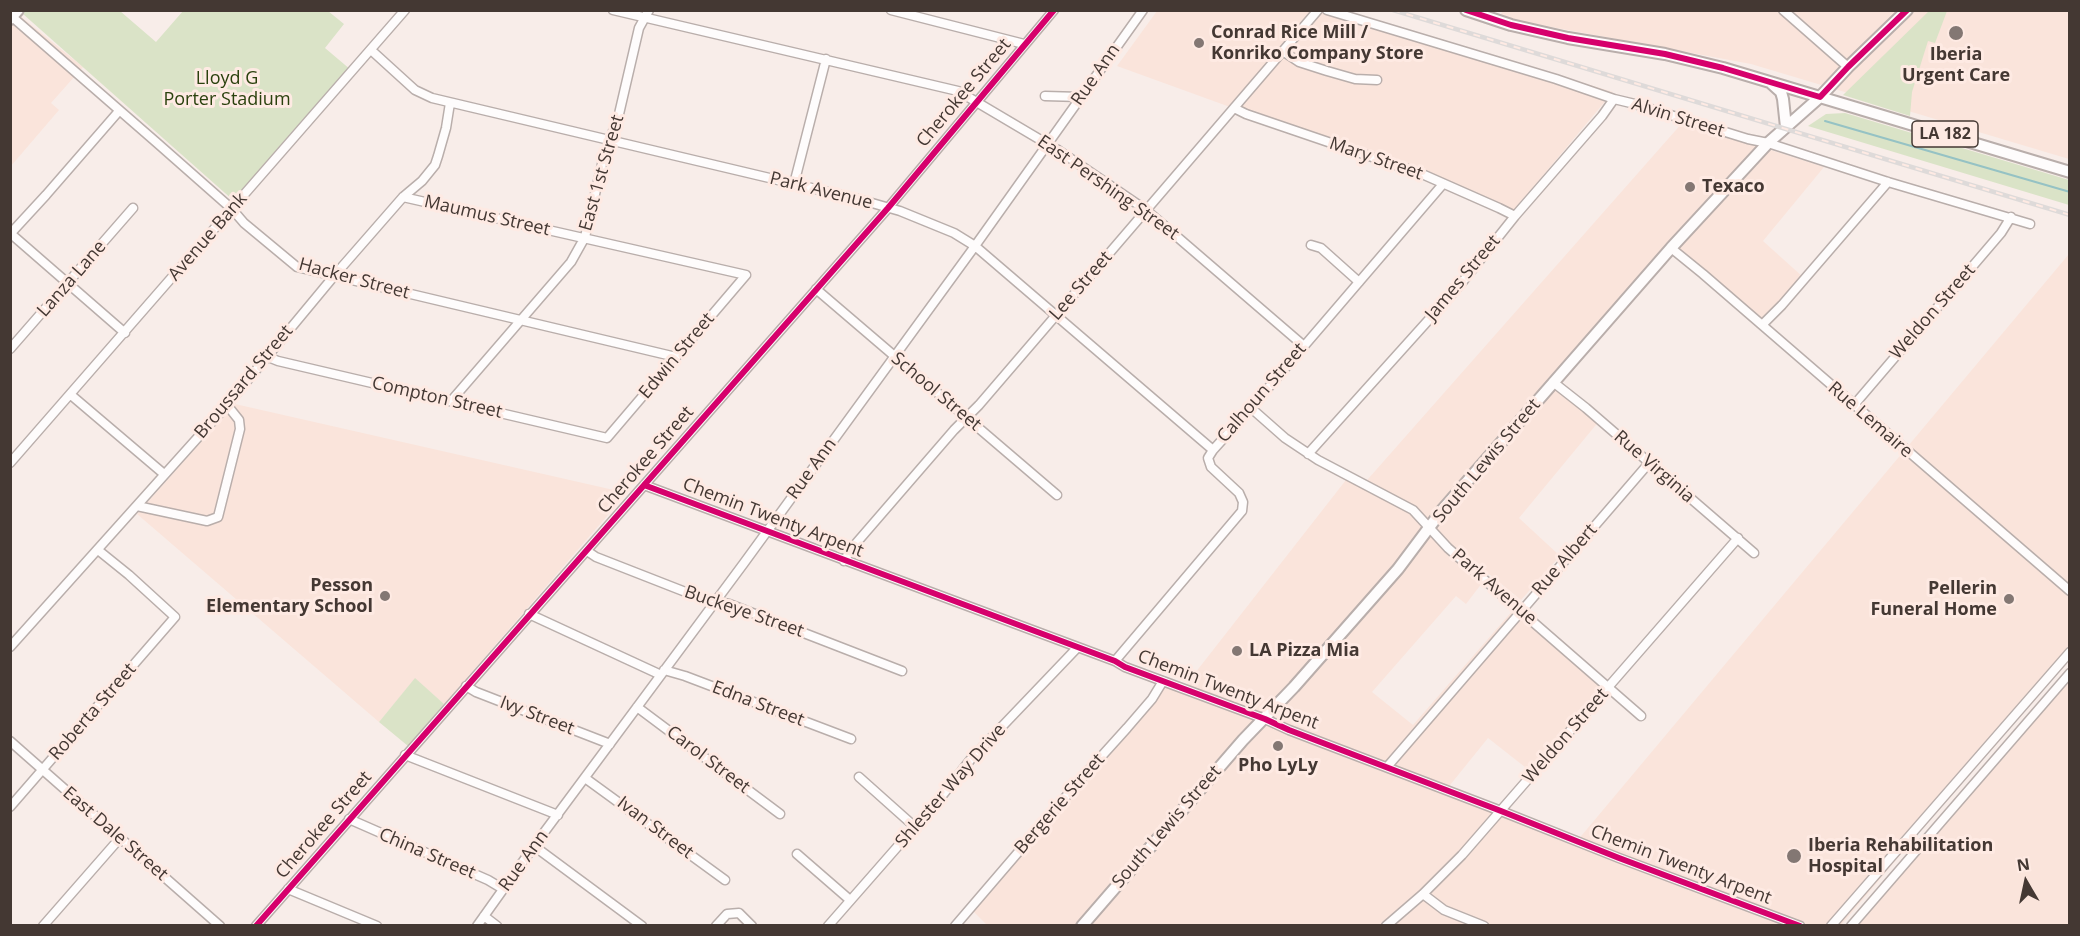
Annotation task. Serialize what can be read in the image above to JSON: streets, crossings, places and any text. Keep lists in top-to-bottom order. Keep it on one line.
{"streets":{"main road":["LA 182","South Lewis Street"],"street":["Rue Ann","Cherokee Street","Alvin Street","Mary Street","East 1st Street","East Pershing Street","Park Avenue","Maumus Street","Avenue Bank","James Street","Lanza Lane","Hacker Street","Lee Street","Weldon Street","Edwin Street","Broussard Street","School Street","Calhoun Street","Compton Street","Rue Lemaire","Rue Virginia","Chemin Twenty Arpent","Rue Albert","Buckeye Street","Edna Street","Roberta Street","Ivy Street","Carol Street","Shlester Way Drive","Bergerie Street","Ivan Street","East Dale Street","China Street"]},"crossings":[["Rue Ann","East Pershing Street"],["Rue Ann","Park Avenue"],["Rue Ann","School Street"],["Rue Ann","Chemin Twenty Arpent"],["Rue Ann","Buckeye Street"],["Rue Ann","Edna Street"],["Rue Ann","Ivy Street"],["Rue Ann","Carol Street"],["Rue Ann","Ivan Street"],["Rue Ann","China Street"],["Cherokee Street","East Pershing Street"],["Cherokee Street","Park Avenue"],["Cherokee Street","School Street"],["Cherokee Street","Chemin Twenty Arpent"],["Cherokee Street","Buckeye Street"],["Cherokee Street","Edna Street"],["Cherokee Street","Ivy Street"],["Cherokee Street","China Street"],["Alvin Street","James Street"],["Alvin Street","Weldon Street"],["Alvin Street","South Lewis Street"],["LA 182","South Lewis Street"],["Mary Street","James Street"],["Mary Street","Lee Street"],["Mary Street","Calhoun Street"],["East 1st Street","East Pershing Street"],["East 1st Street","Park Avenue"],["East 1st Street","Maumus Street"],["East 1st Street","Hacker Street"],["East 1st Street","Compton Street"],["East Pershing Street","Lee Street"],["East Pershing Street","Calhoun Street"],["Park Avenue","Avenue Bank"],["Park Avenue","James Street"],["Park Avenue","Lee Street"],["Park Avenue","Weldon Street"],["Park Avenue","Broussard Street"],["Park Avenue","Calhoun Street"],["Park Avenue","South Lewis Street"],["Park Avenue","Rue Albert"],["Maumus Street","Edwin Street"],["Maumus Street","Broussard Street"],["Avenue Bank","Hacker Street"],["Hacker Street","Edwin Street"],["Hacker Street","Broussard Street"],["Lee Street","School Street"],["Lee Street","Chemin Twenty Arpent"],["Weldon Street","Rue Lemaire"],["Weldon Street","Rue Virginia"],["Weldon Street","Chemin Twenty Arpent"],["Edwin Street","Compton Street"],["Broussard Street","Compton Street"],["Broussard Street","Roberta Street"],["Calhoun Street","Chemin Twenty Arpent"],["Rue Lemaire","South Lewis Street"],["South Lewis Street","Rue Virginia"],["South Lewis Street","Chemin Twenty Arpent"],["Rue Virginia","Rue Albert"],["Chemin Twenty Arpent","Rue Albert"],["Chemin Twenty Arpent","Shlester Way Drive"],["Chemin Twenty Arpent","Bergerie Street"],["Roberta Street","East Dale Street"]],"parks":["Lloyd G Porter Stadium"],"places":["Iberia Urgent Care","Conrad Rice Mill / Konriko Company Store","Texaco","Pesson Elementary School","Pellerin Funeral Home","LA Pizza Mia","Pho LyLy","Iberia Rehabilitation Hospital"],"north":"top"}
